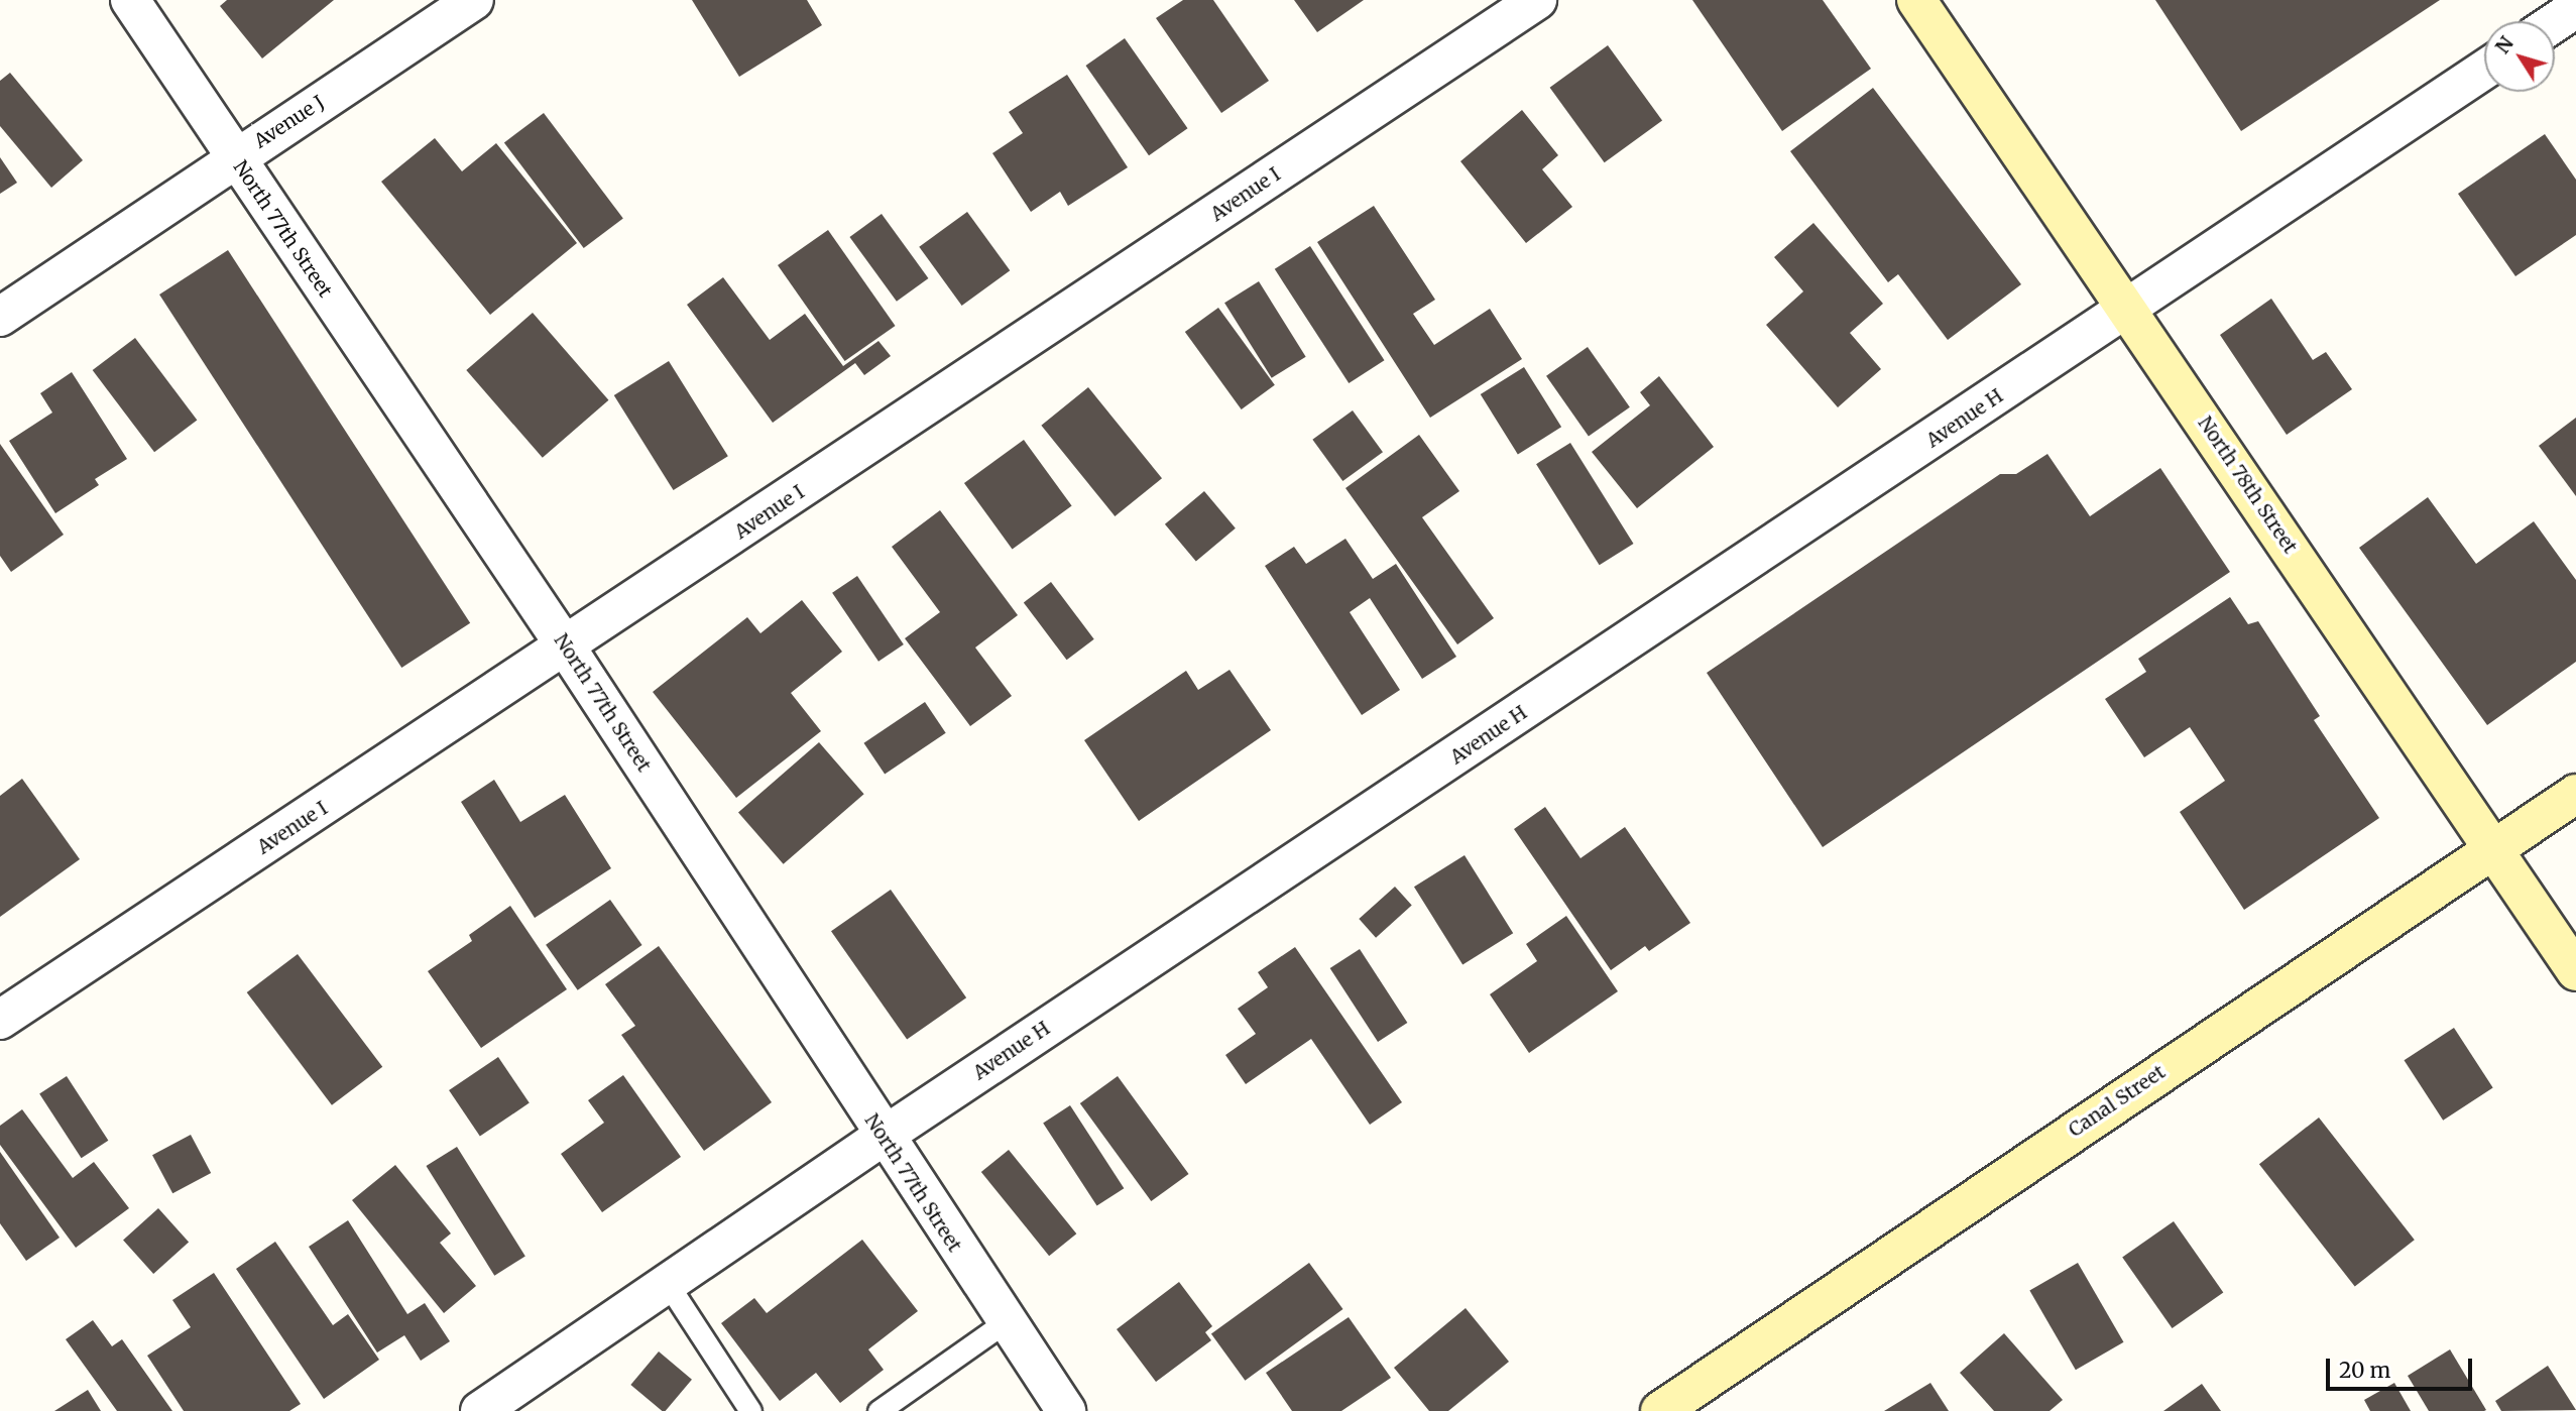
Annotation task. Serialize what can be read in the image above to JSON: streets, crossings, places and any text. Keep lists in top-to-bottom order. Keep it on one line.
{"streets":{"street":["Avenue J","Avenue I","North 77th Street","Avenue H","North 78th Street","Canal Street"]},"crossings":[["Avenue J","North 77th Street"],["Avenue I","North 77th Street"],["North 77th Street","Avenue H"],["Avenue H","North 78th Street"],["North 78th Street","Canal Street"]],"scale_bar":"20 m","north":"top left"}
